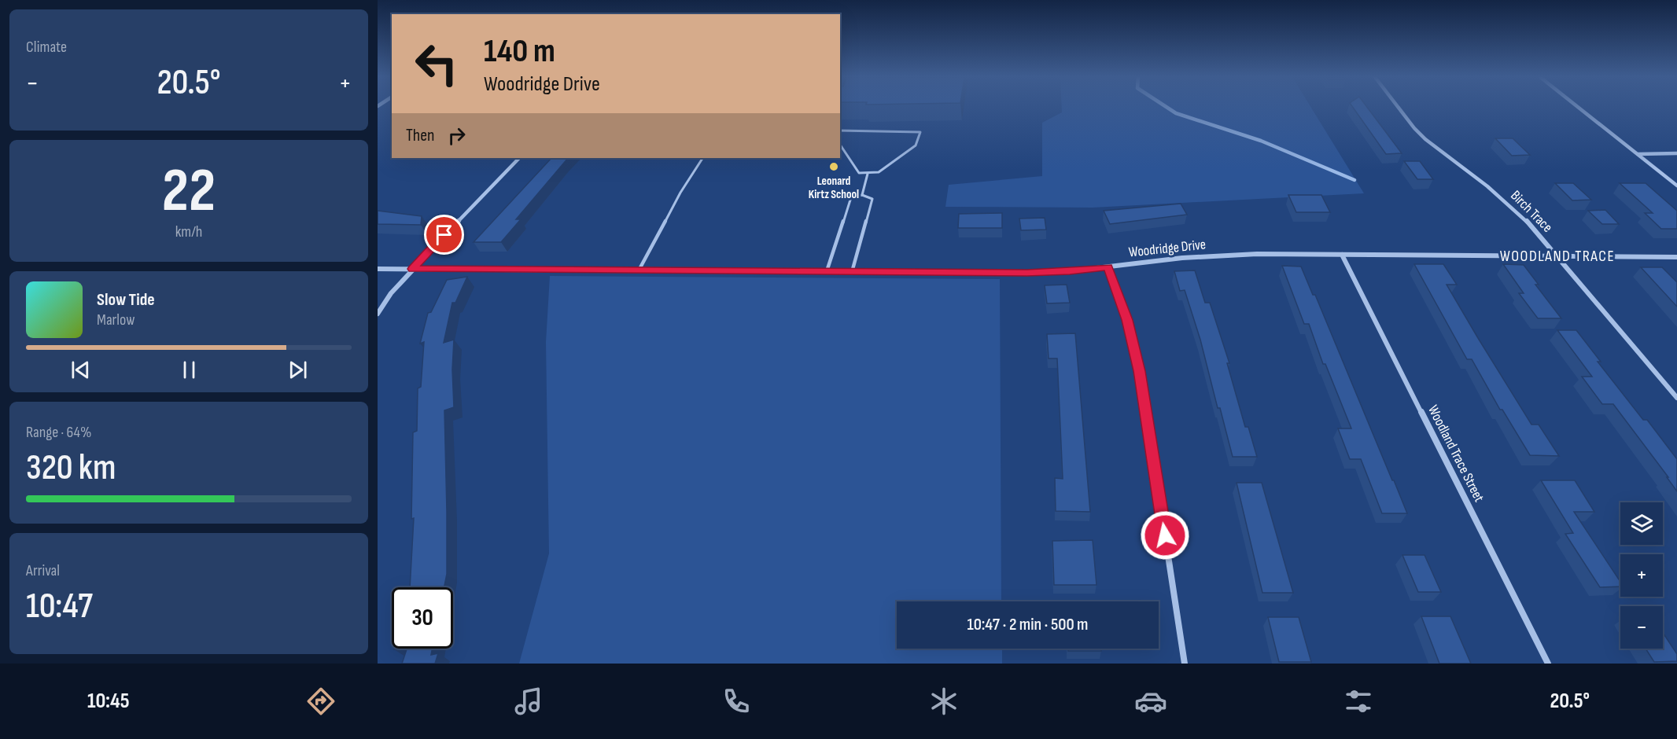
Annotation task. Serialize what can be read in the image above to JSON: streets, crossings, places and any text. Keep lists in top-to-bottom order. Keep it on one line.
{"streets":{"street":["Birch Trace","Woodridge Drive","Woodland Trace Street"]},"crossings":[["Birch Trace","Woodridge Drive"],["Woodridge Drive","Woodland Trace Street"]],"districts":["WOODLAND TRACE"],"places":["Leonard Kirtz School"],"page":{"tile":["Climate",["22","km/h"],["Range · 64%","320 km"],["Arrival","10:47"]],"turn":["140 m","Woodridge Drive"],"heat":["−","20.5°","+"],"then":"Then","song":["Slow Tide","Marlow"],"map_buttons":["+","−"],"limit":"30","trip":"10:47 · 2 min · 500 m","tabs":["10:45","20.5°"]}}
